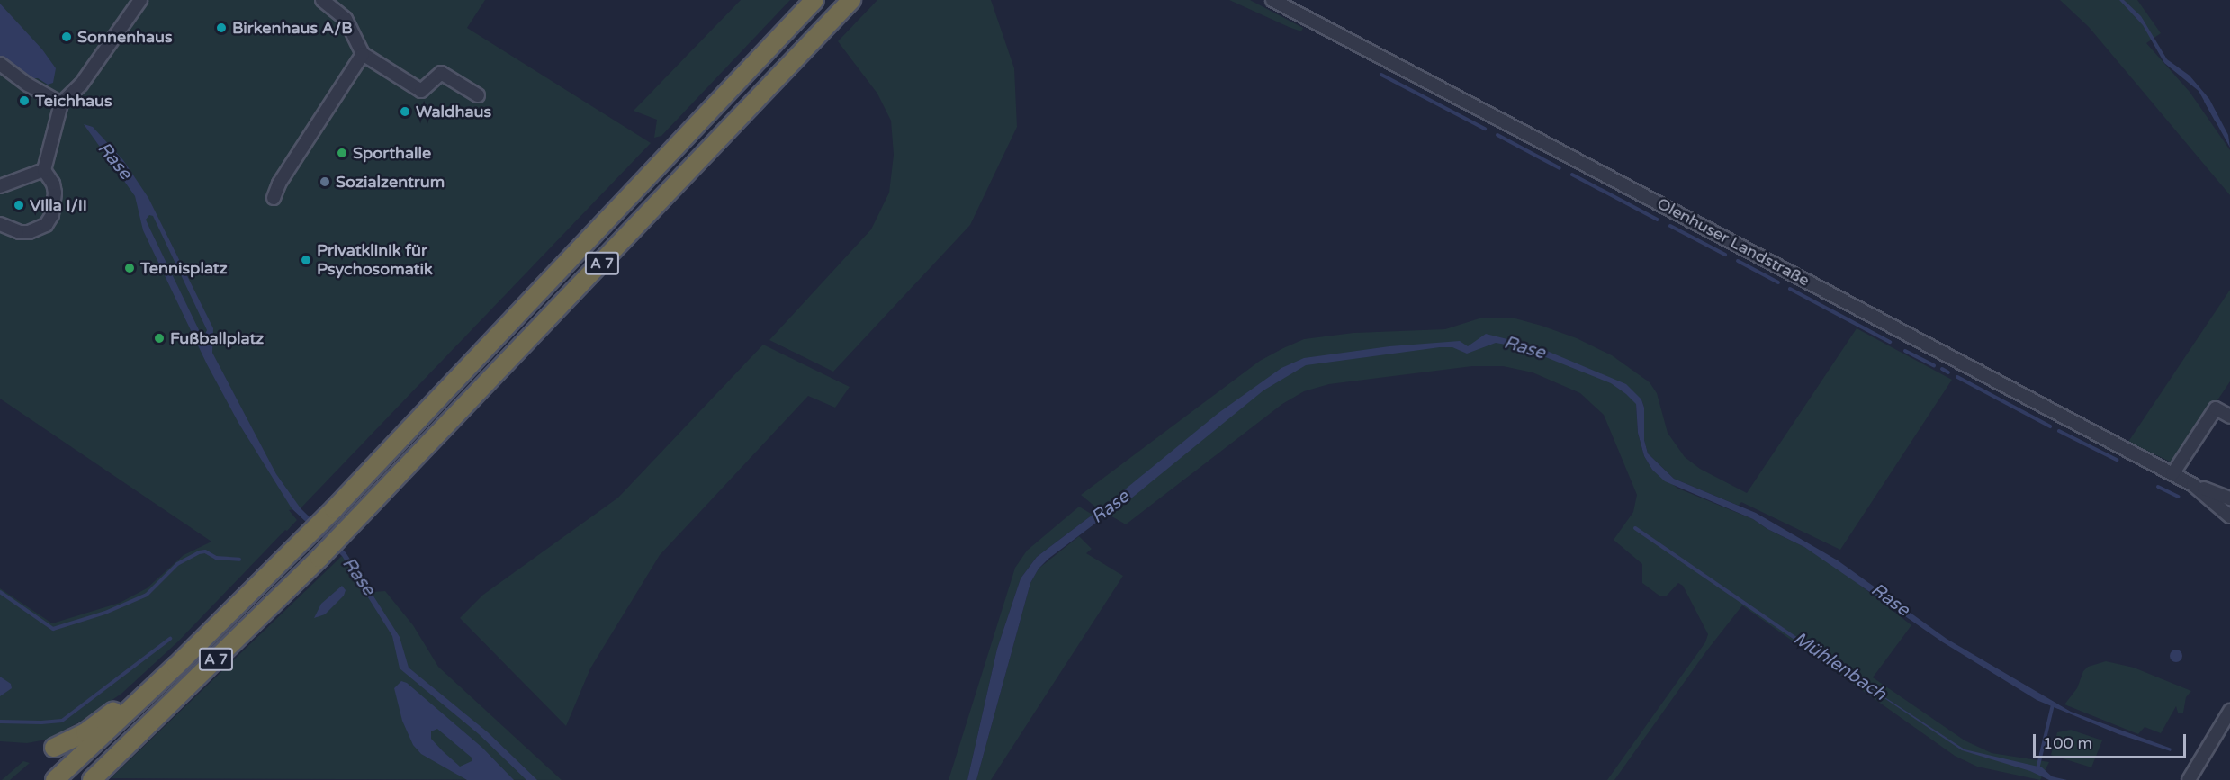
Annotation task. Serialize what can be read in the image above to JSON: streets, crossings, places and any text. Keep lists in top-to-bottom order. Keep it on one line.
{"streets":{"highway":["A 7"],"street":["Olenhuser Landstraße"]},"water":["Rase","Mühlenbach"],"places":["Birkenhaus A/B","Sonnenhaus","Teichhaus","Waldhaus","Sporthalle","Sozialzentrum","Villa I/II","Privatklinik für Psychosomatik","Tennisplatz","Fußballplatz"],"scale_bar":"100 m"}
